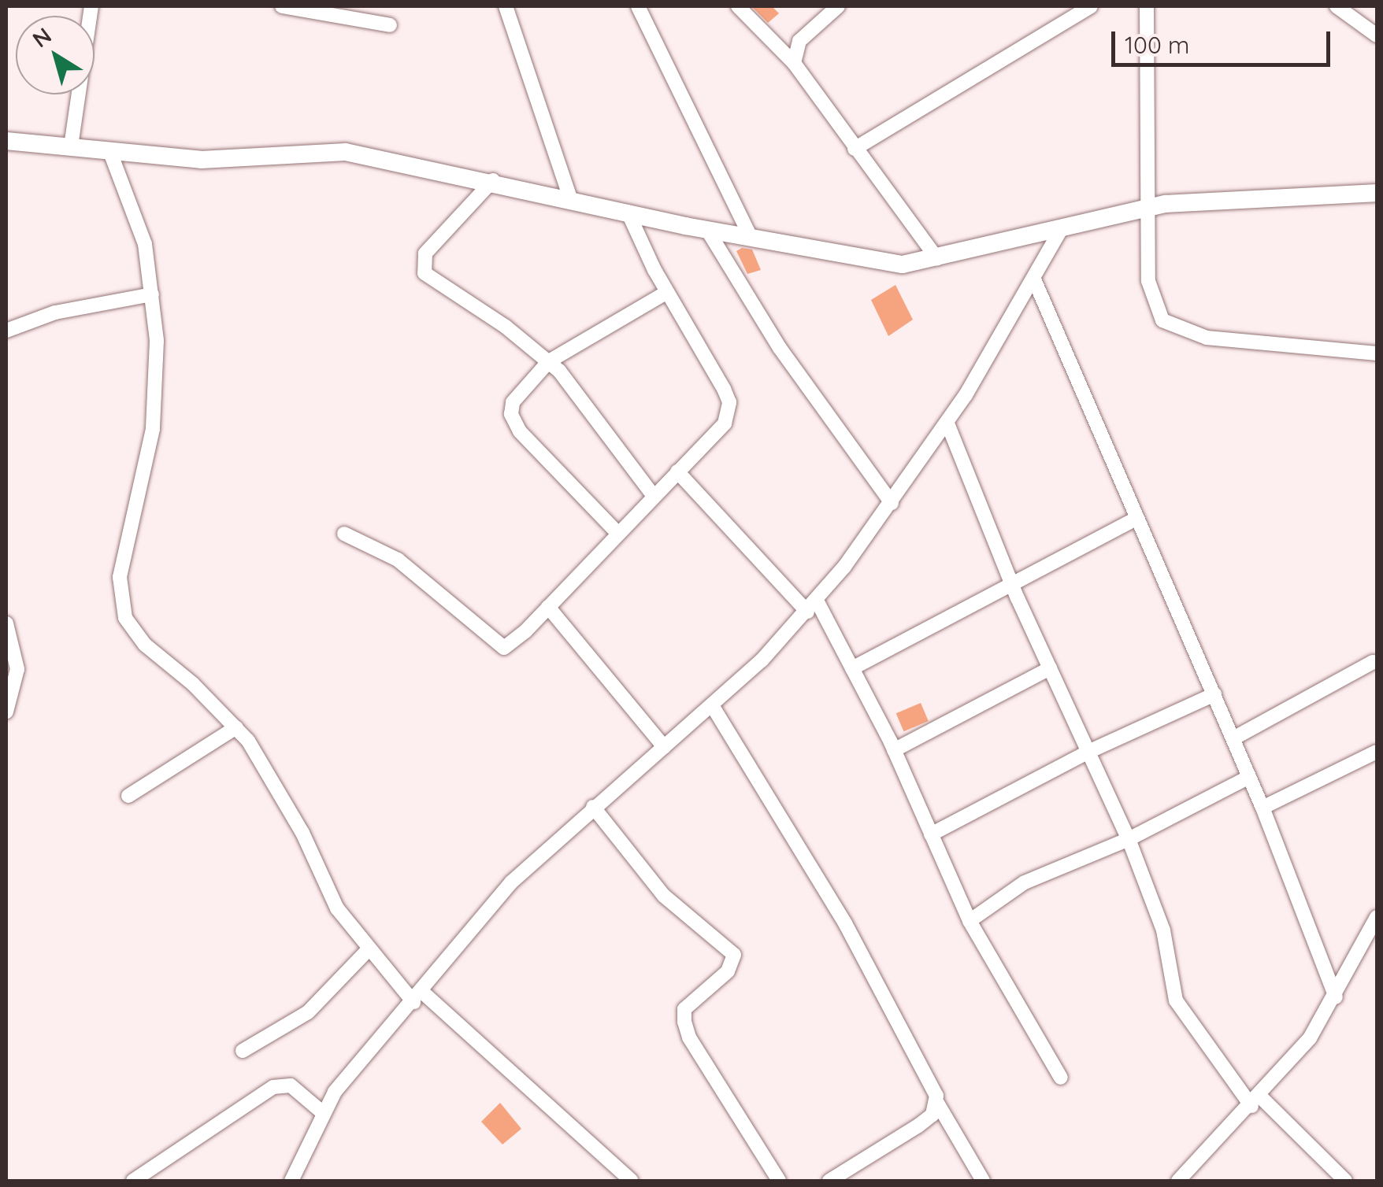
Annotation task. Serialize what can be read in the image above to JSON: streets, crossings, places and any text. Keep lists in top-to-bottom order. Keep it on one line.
{"scale_bar":"100 m","north":"top left"}
